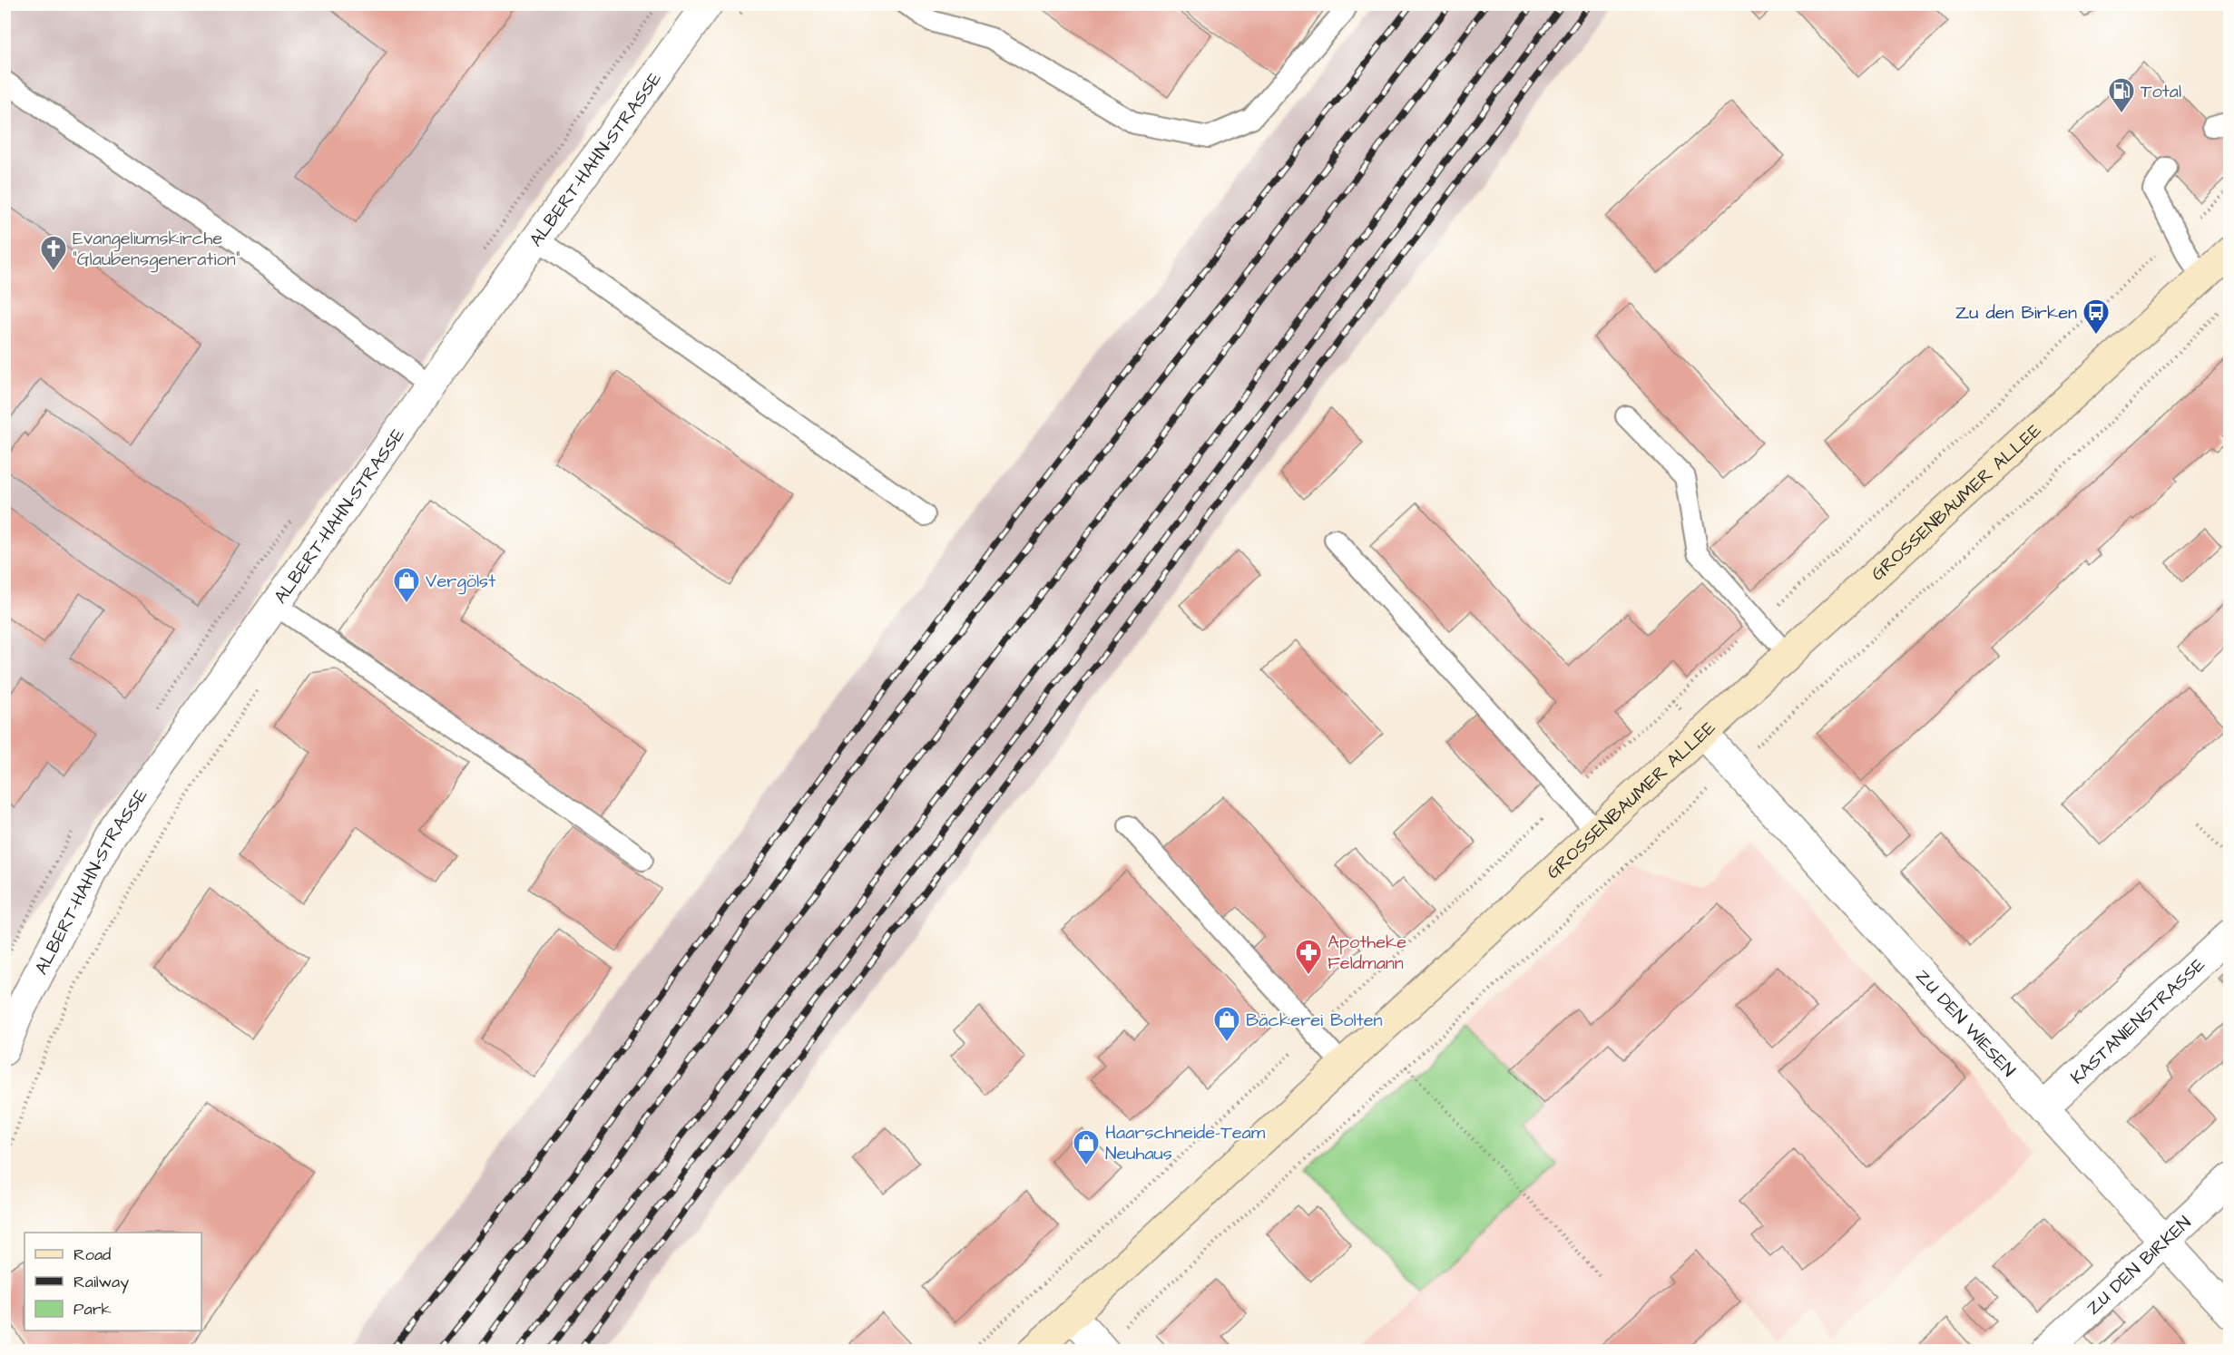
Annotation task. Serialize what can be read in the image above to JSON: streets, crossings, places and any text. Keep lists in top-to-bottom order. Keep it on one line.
{"streets":{"main road":["GROSSENBAUMER ALLEE"],"street":["ALBERT-HAHN-STRASSE","KASTANIENSTRASSE","ZU DEN WIESEN","ZU DEN BIRKEN"]},"crossings":[["GROSSENBAUMER ALLEE","ZU DEN WIESEN"],["KASTANIENSTRASSE","ZU DEN WIESEN"],["ZU DEN WIESEN","ZU DEN BIRKEN"]],"places":{"fuel station":["Total"],"church":["Evangeliumskirche \"Glaubensgeneration\""],"bus stop":["Zu den Birken"],"shop":["Vergölst","Bäckerei Bolten","Haarschneide-Team Neuhaus"],"pharmacy":["Apotheke Feldmann"]},"legend":["Road","Railway","Park"]}
